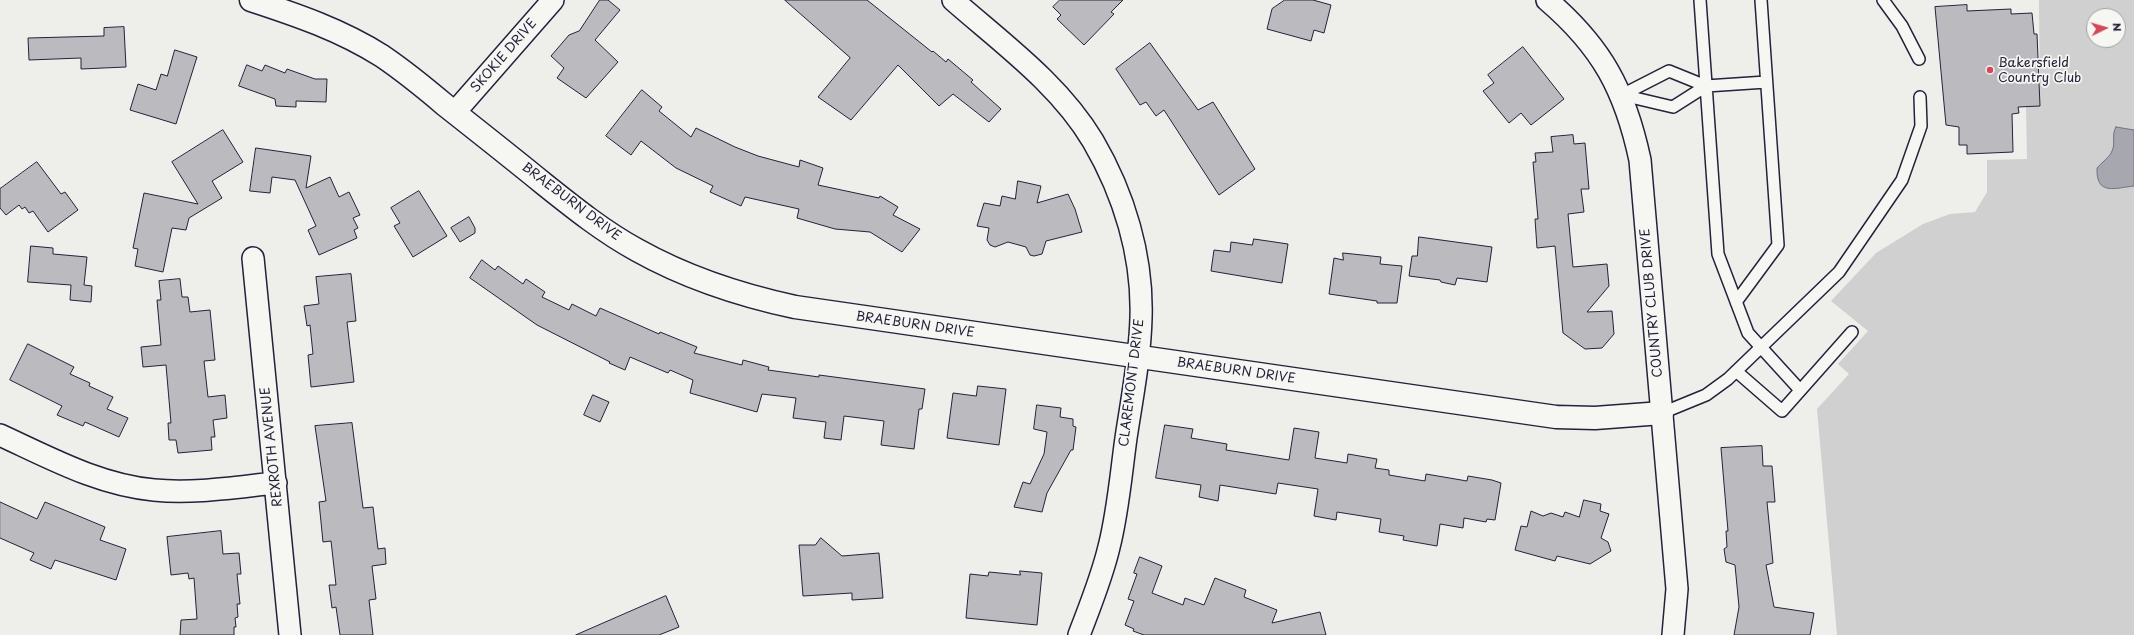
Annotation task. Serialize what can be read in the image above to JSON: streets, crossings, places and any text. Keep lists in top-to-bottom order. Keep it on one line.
{"streets":{"street":["SKOKIE DRIVE","BRAEBURN DRIVE","COUNTRY CLUB DRIVE","CLAREMONT DRIVE","REXROTH AVENUE"]},"crossings":[["SKOKIE DRIVE","BRAEBURN DRIVE"],["BRAEBURN DRIVE","COUNTRY CLUB DRIVE"],["BRAEBURN DRIVE","CLAREMONT DRIVE"]],"places":["Bakersfield Country Club"],"north":"right"}
